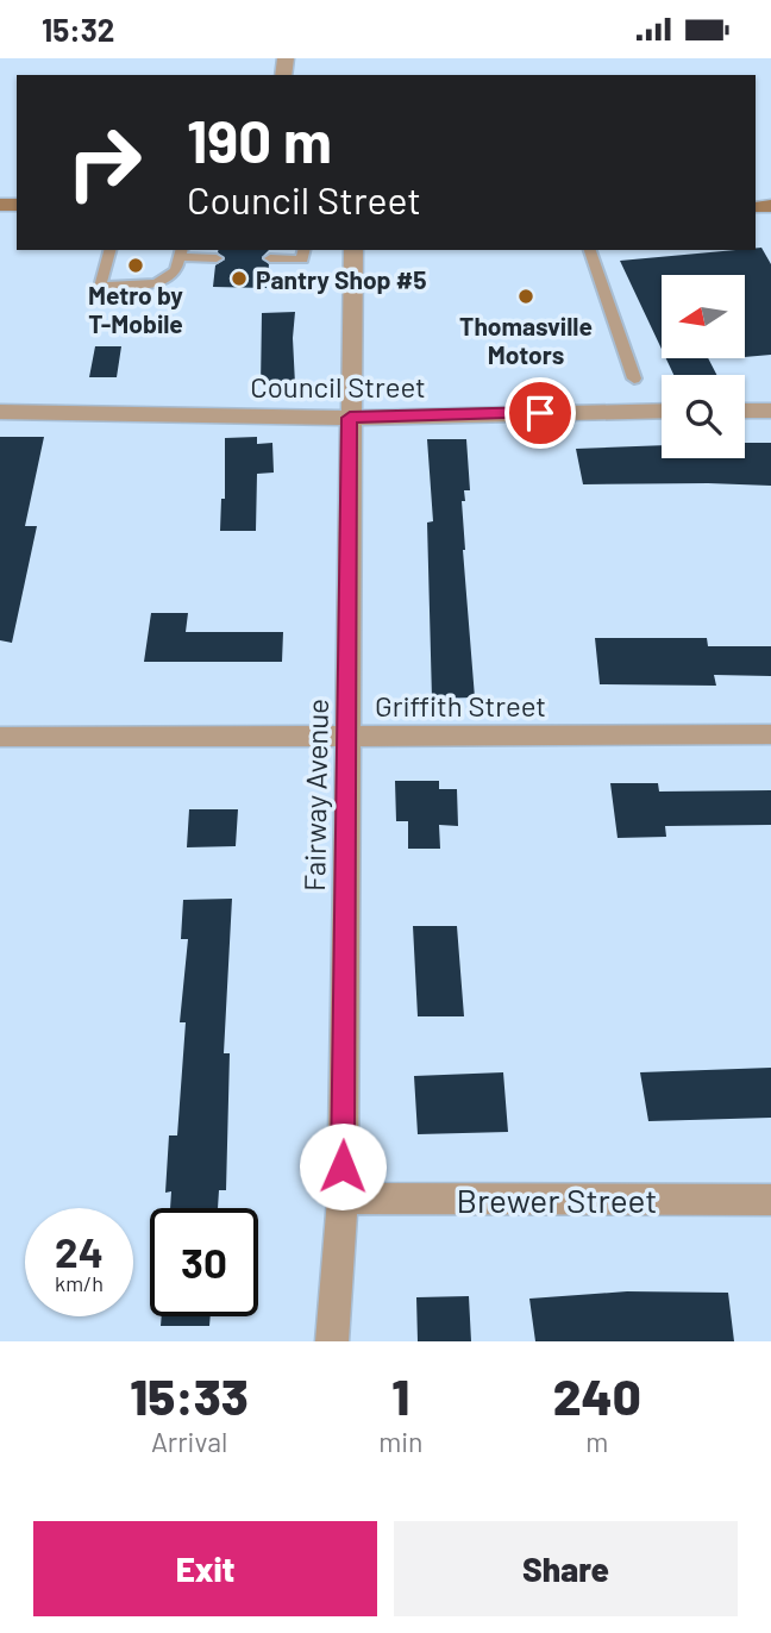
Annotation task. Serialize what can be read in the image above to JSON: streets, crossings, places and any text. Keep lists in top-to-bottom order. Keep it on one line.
{"streets":{"street":["Council Street","Griffith Street","Fairway Avenue","Brewer Street"]},"crossings":[["Council Street","Fairway Avenue"],["Griffith Street","Fairway Avenue"],["Fairway Avenue","Brewer Street"]],"places":["Metro by T-Mobile","Pantry Shop #5","Thomasville Motors"],"north":"left","page":{"status":"15:32","turn":["190 m","Council Street"],"speed":"24 km/h","limit":"30","eta":["15:33","Arrival","1","min","240","m"],"buttons":["Exit","Share"]}}
